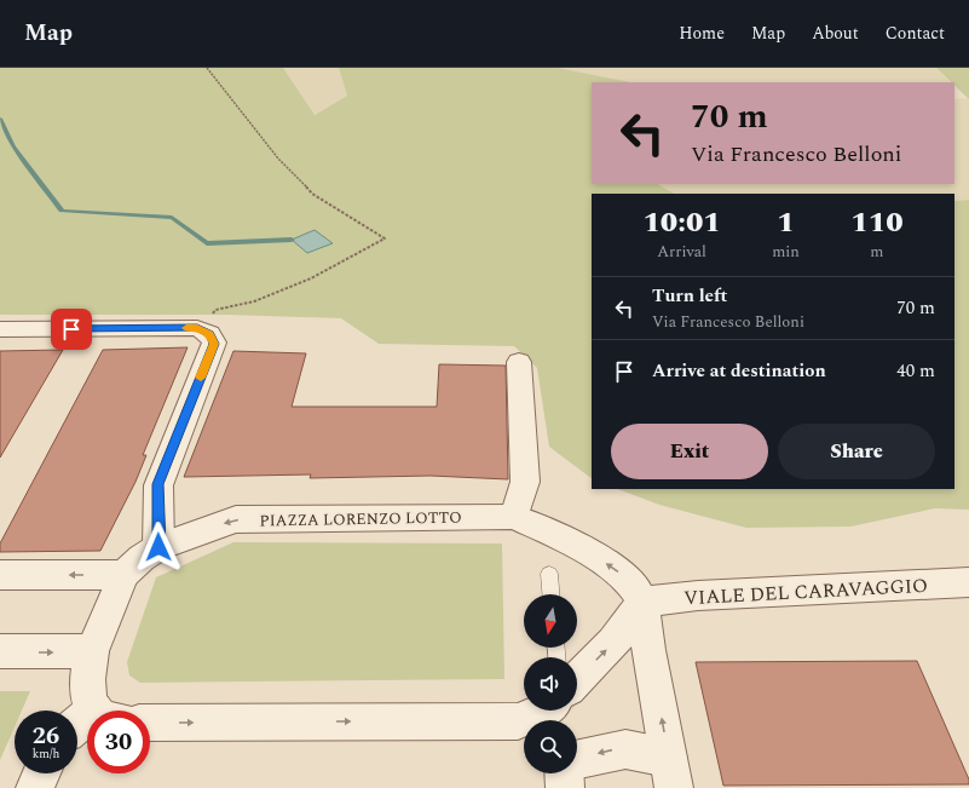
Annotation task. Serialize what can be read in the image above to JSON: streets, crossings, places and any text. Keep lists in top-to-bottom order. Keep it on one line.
{"streets":{"street":["PIAZZA LORENZO LOTTO","VIALE DEL CARAVAGGIO"]},"crossings":[["PIAZZA LORENZO LOTTO","VIALE DEL CARAVAGGIO"]],"north":"bottom","page":{"header":"Map","nav":["Home","Map","About","Contact"],"turn":["70 m","Via Francesco Belloni"],"eta":["10:01","Arrival","1","min","110","m"],"list":[{"name":"Turn left","note":"Via Francesco Belloni","value":"70 m"},{"name":"Arrive at destination","value":"40 m"}],"buttons":["Exit","Share"],"speed":"26 km/h","limit":"30"}}
